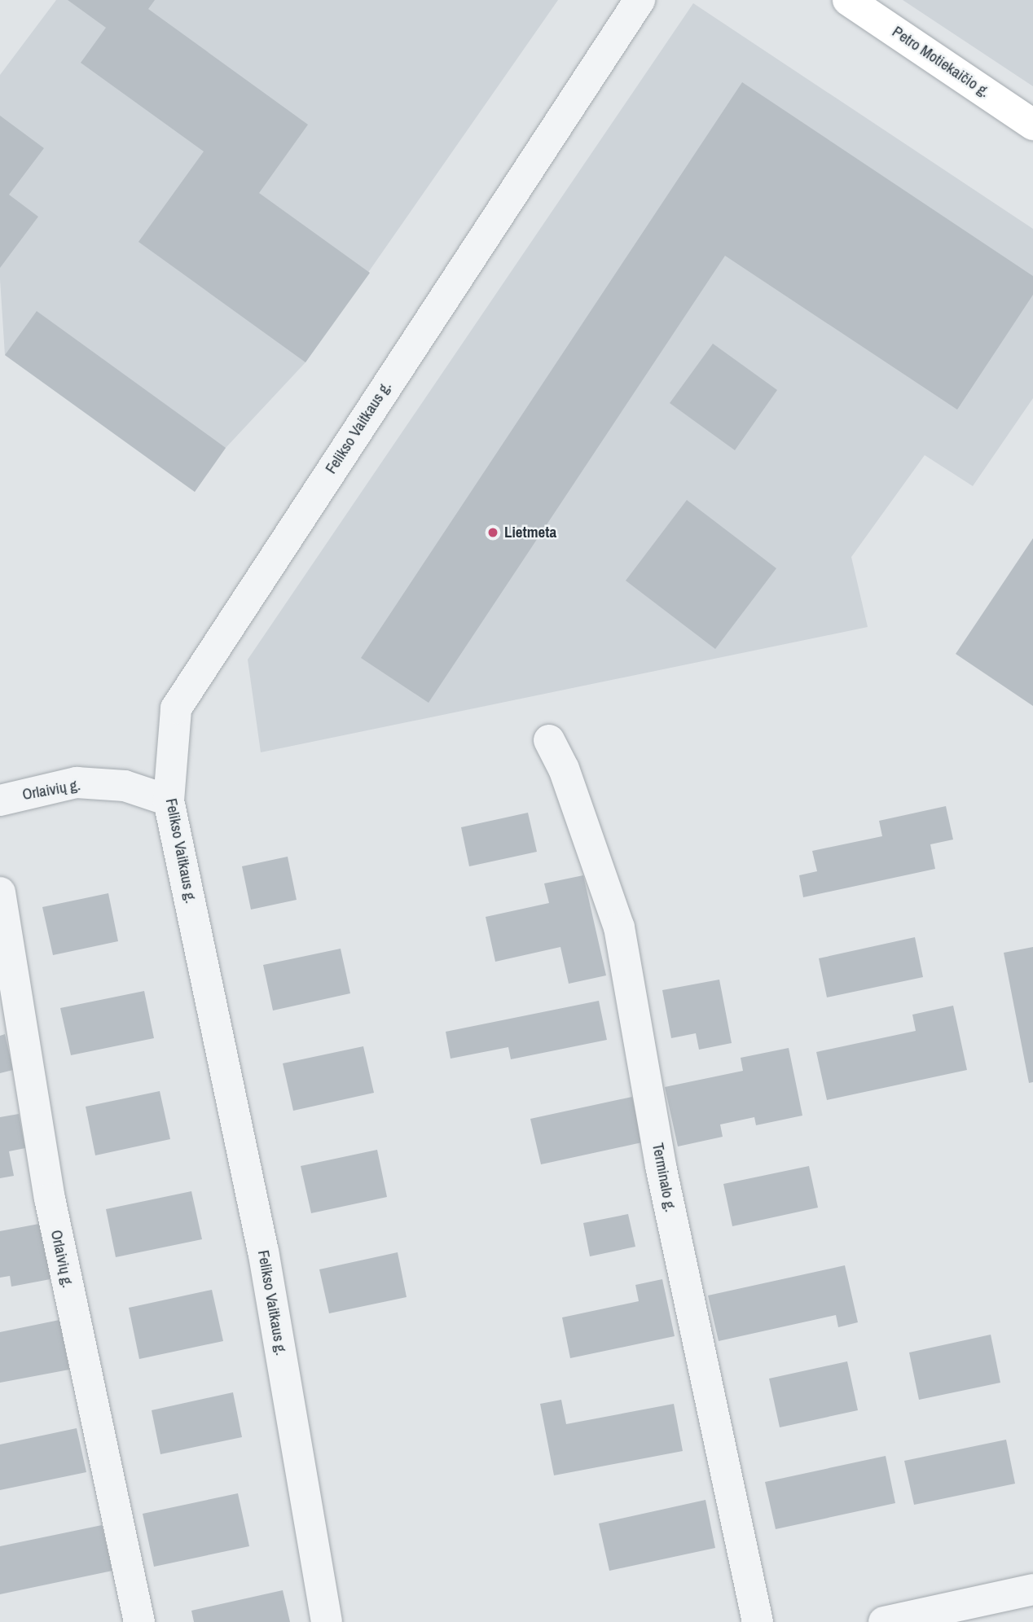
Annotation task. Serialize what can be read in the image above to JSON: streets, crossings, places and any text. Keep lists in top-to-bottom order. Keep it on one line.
{"streets":{"main road":["Petro Motiekaičio g."],"street":["Felikso Vaitkaus g.","Orlaivių g.","Terminalo g."]},"crossings":[["Felikso Vaitkaus g.","Orlaivių g."]],"places":["Lietmeta"]}
